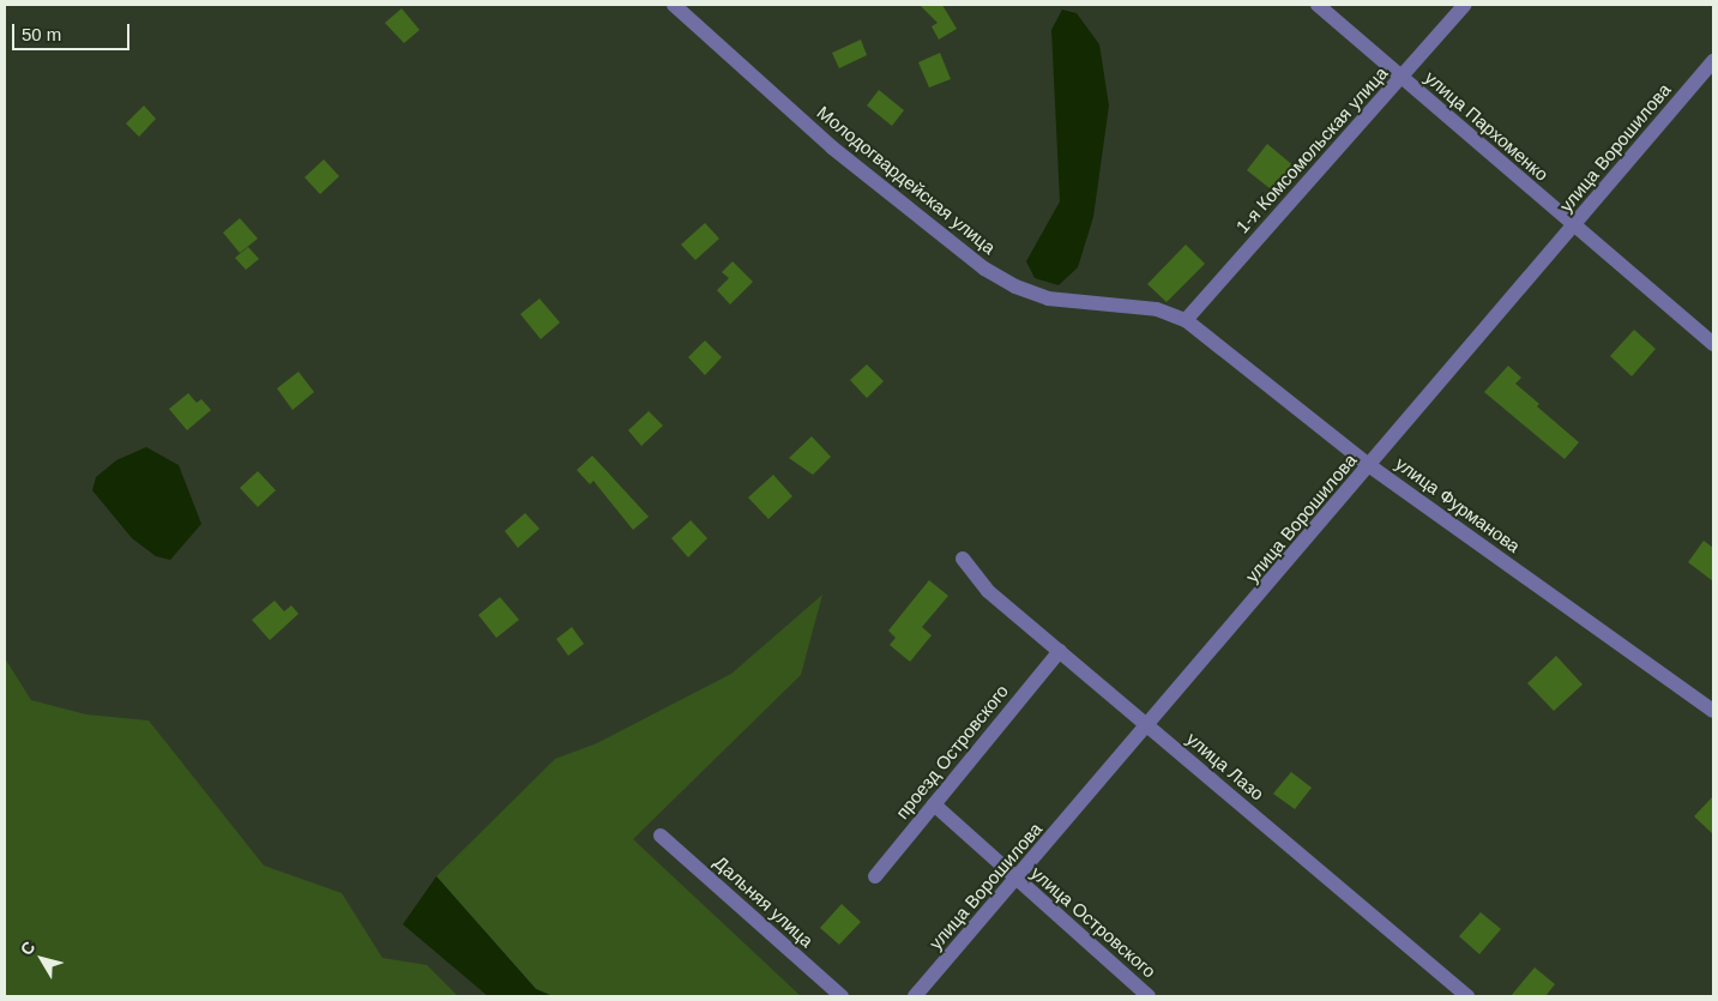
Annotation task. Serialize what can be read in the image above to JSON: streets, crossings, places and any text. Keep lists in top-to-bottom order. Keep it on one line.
{"streets":{"street":["улица Пархоменко","улица Ворошилова","1-я Комсомольская улица","Молодогвардейская улица","улица Фурманова","проезд Островского","улица Лазо","Дальняя улица","улица Островского"]},"crossings":[["улица Пархоменко","улица Ворошилова"],["улица Пархоменко","1-я Комсомольская улица"],["улица Ворошилова","улица Фурманова"],["улица Ворошилова","улица Лазо"],["улица Ворошилова","улица Островского"],["1-я Комсомольская улица","Молодогвардейская улица"],["1-я Комсомольская улица","улица Фурманова"],["Молодогвардейская улица","улица Фурманова"],["проезд Островского","улица Лазо"],["проезд Островского","улица Островского"]],"scale_bar":"50 m","north":"top left"}
